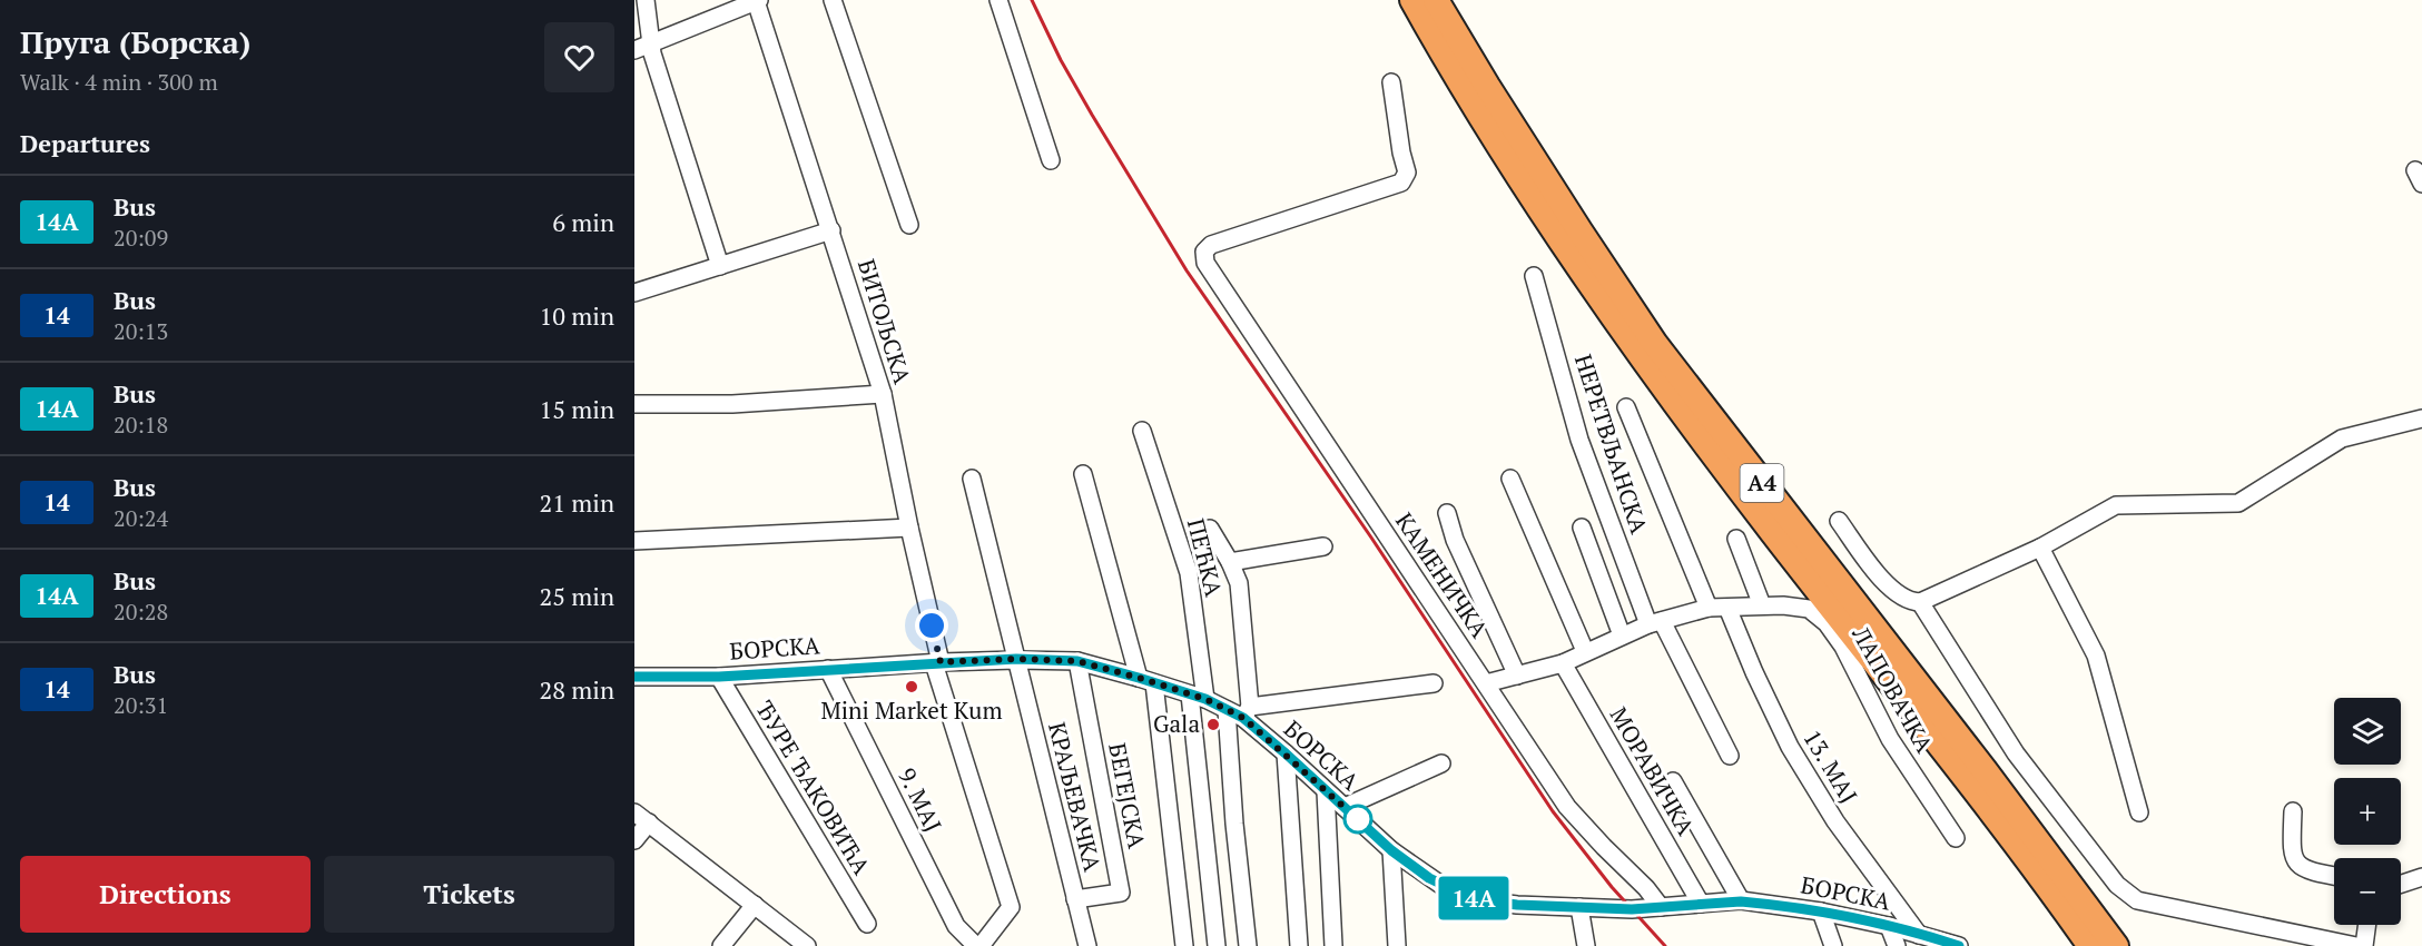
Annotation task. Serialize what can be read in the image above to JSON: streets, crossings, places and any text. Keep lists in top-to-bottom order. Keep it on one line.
{"streets":{"highway":["A4"],"street":["БИТОЉСКА","НЕРЕТВЉАНСКА","ПЕЋКА","КАМЕНИЧКА","БОРСКА","ЛАПОВАЧКА","13. МАЈ","МОРАВИЧКА","ЂУРЕ ЂАКОВИЋА","БЕГЕЈСКА","КРАЉЕВАЧКА","9. МАЈ"]},"crossings":[["БИТОЉСКА","БОРСКА"],["БИТОЉСКА","9. МАЈ"],["НЕРЕТВЉАНСКА","ЛАПОВАЧКА"],["ПЕЋКА","БОРСКА"],["КАМЕНИЧКА","БОРСКА"],["КАМЕНИЧКА","ЛАПОВАЧКА"],["БОРСКА","13. МАЈ"],["БОРСКА","МОРАВИЧКА"],["БОРСКА","ЂУРЕ ЂАКОВИЋА"],["БОРСКА","БЕГЕЈСКА"],["БОРСКА","КРАЉЕВАЧКА"],["БОРСКА","9. МАЈ"],["ЛАПОВАЧКА","13. МАЈ"],["ЛАПОВАЧКА","МОРАВИЧКА"],["БЕГЕЈСКА","КРАЉЕВАЧКА"]],"places":["Mini Market Kum","Gala"],"lines":["bus line 14А"],"page":{"heading":[["Пруга (Борска)","Walk · 4 min · 300 m"],"Departures"],"on_map":"14А","list":[{"mark":"14А","name":"Bus","note":"20:09","value":"6 min"},{"mark":"14","name":"Bus","note":"20:13","value":"10 min"},{"mark":"14А","name":"Bus","note":"20:18","value":"15 min"},{"mark":"14","name":"Bus","note":"20:24","value":"21 min"},{"mark":"14А","name":"Bus","note":"20:28","value":"25 min"},{"mark":"14","name":"Bus","note":"20:31","value":"28 min"}],"map_buttons":["+","−"],"buttons":["Directions","Tickets"]}}
